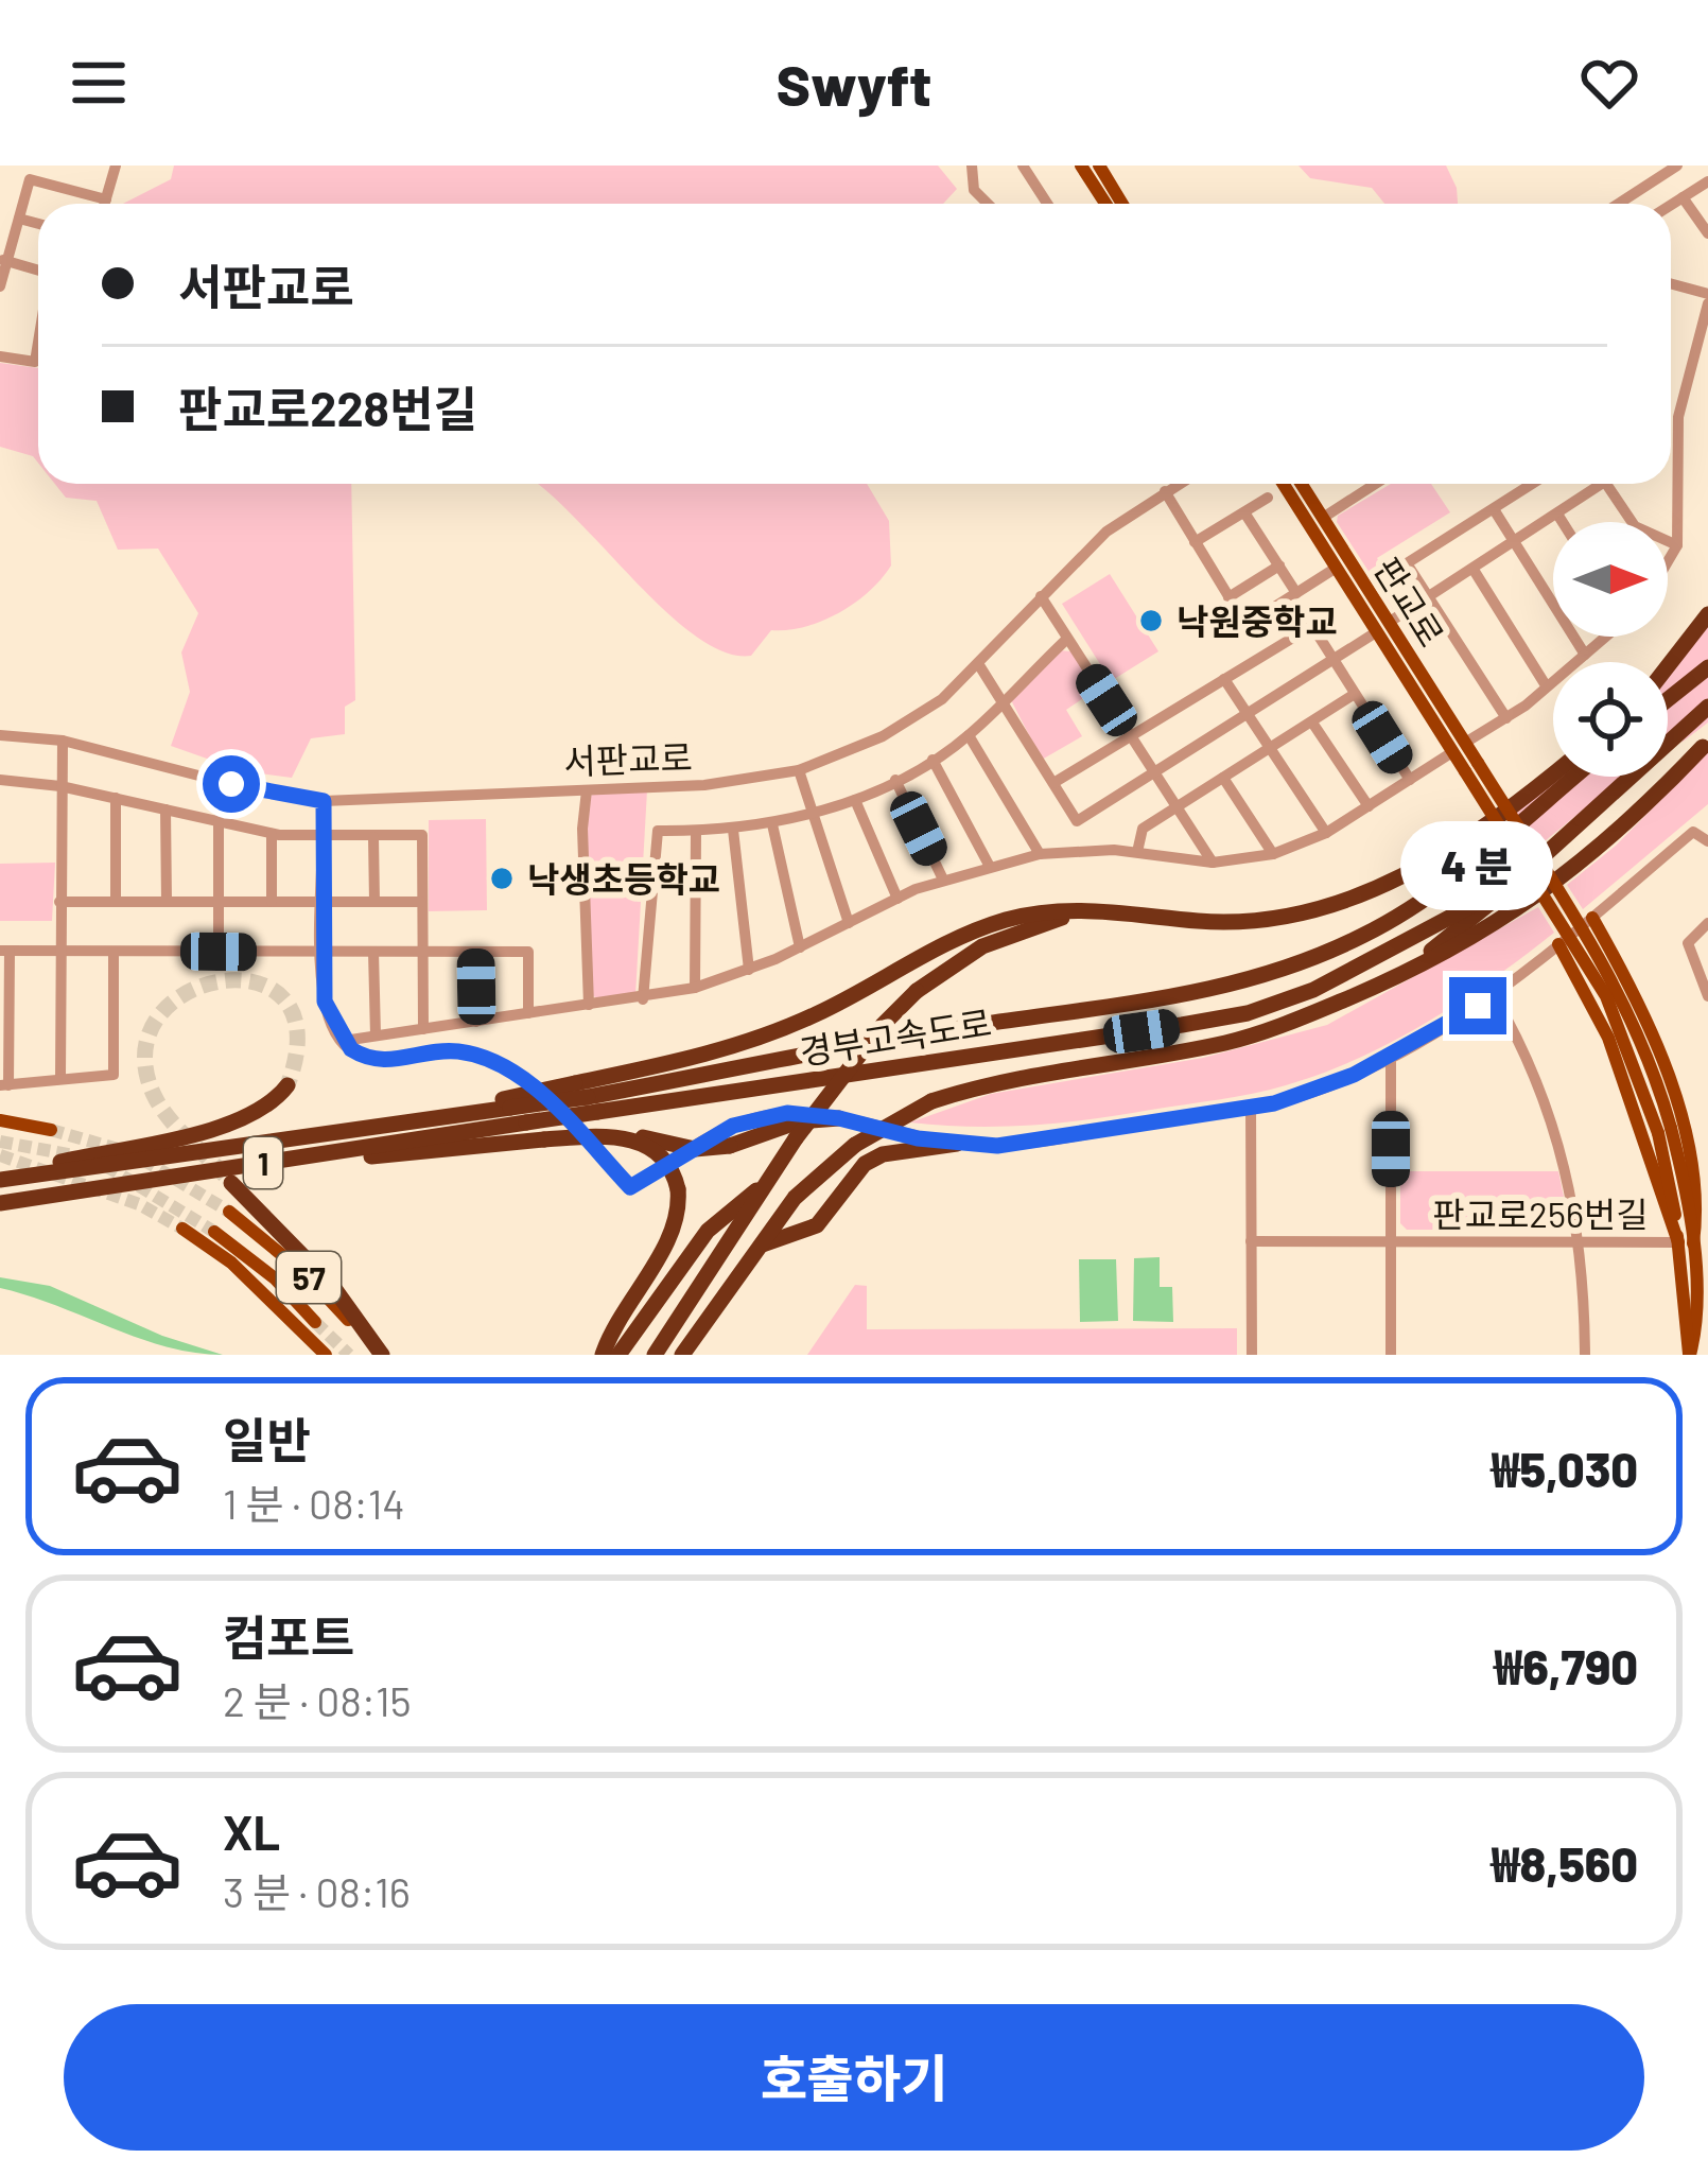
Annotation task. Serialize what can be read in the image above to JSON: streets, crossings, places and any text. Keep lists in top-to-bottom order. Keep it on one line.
{"streets":{"highway":["경부고속도로","1"],"main road":["판교로","57"],"street":["서판교로","판교로256번길"]},"crossings":[["판교로","판교로256번길"]],"places":["낙원중학교","낙생초등학교"],"north":"right","page":{"header":"Swyft","banner":["서판교로","판교로228번길"],"bubble":"4 분","list":[{"name":"일반","note":"1 분 · 08:14","value":"₩5,030"},{"name":"컴포트","note":"2 분 · 08:15","value":"₩6,790"},{"name":"XL","note":"3 분 · 08:16","value":"₩8,560"}],"buttons":"호출하기"}}
